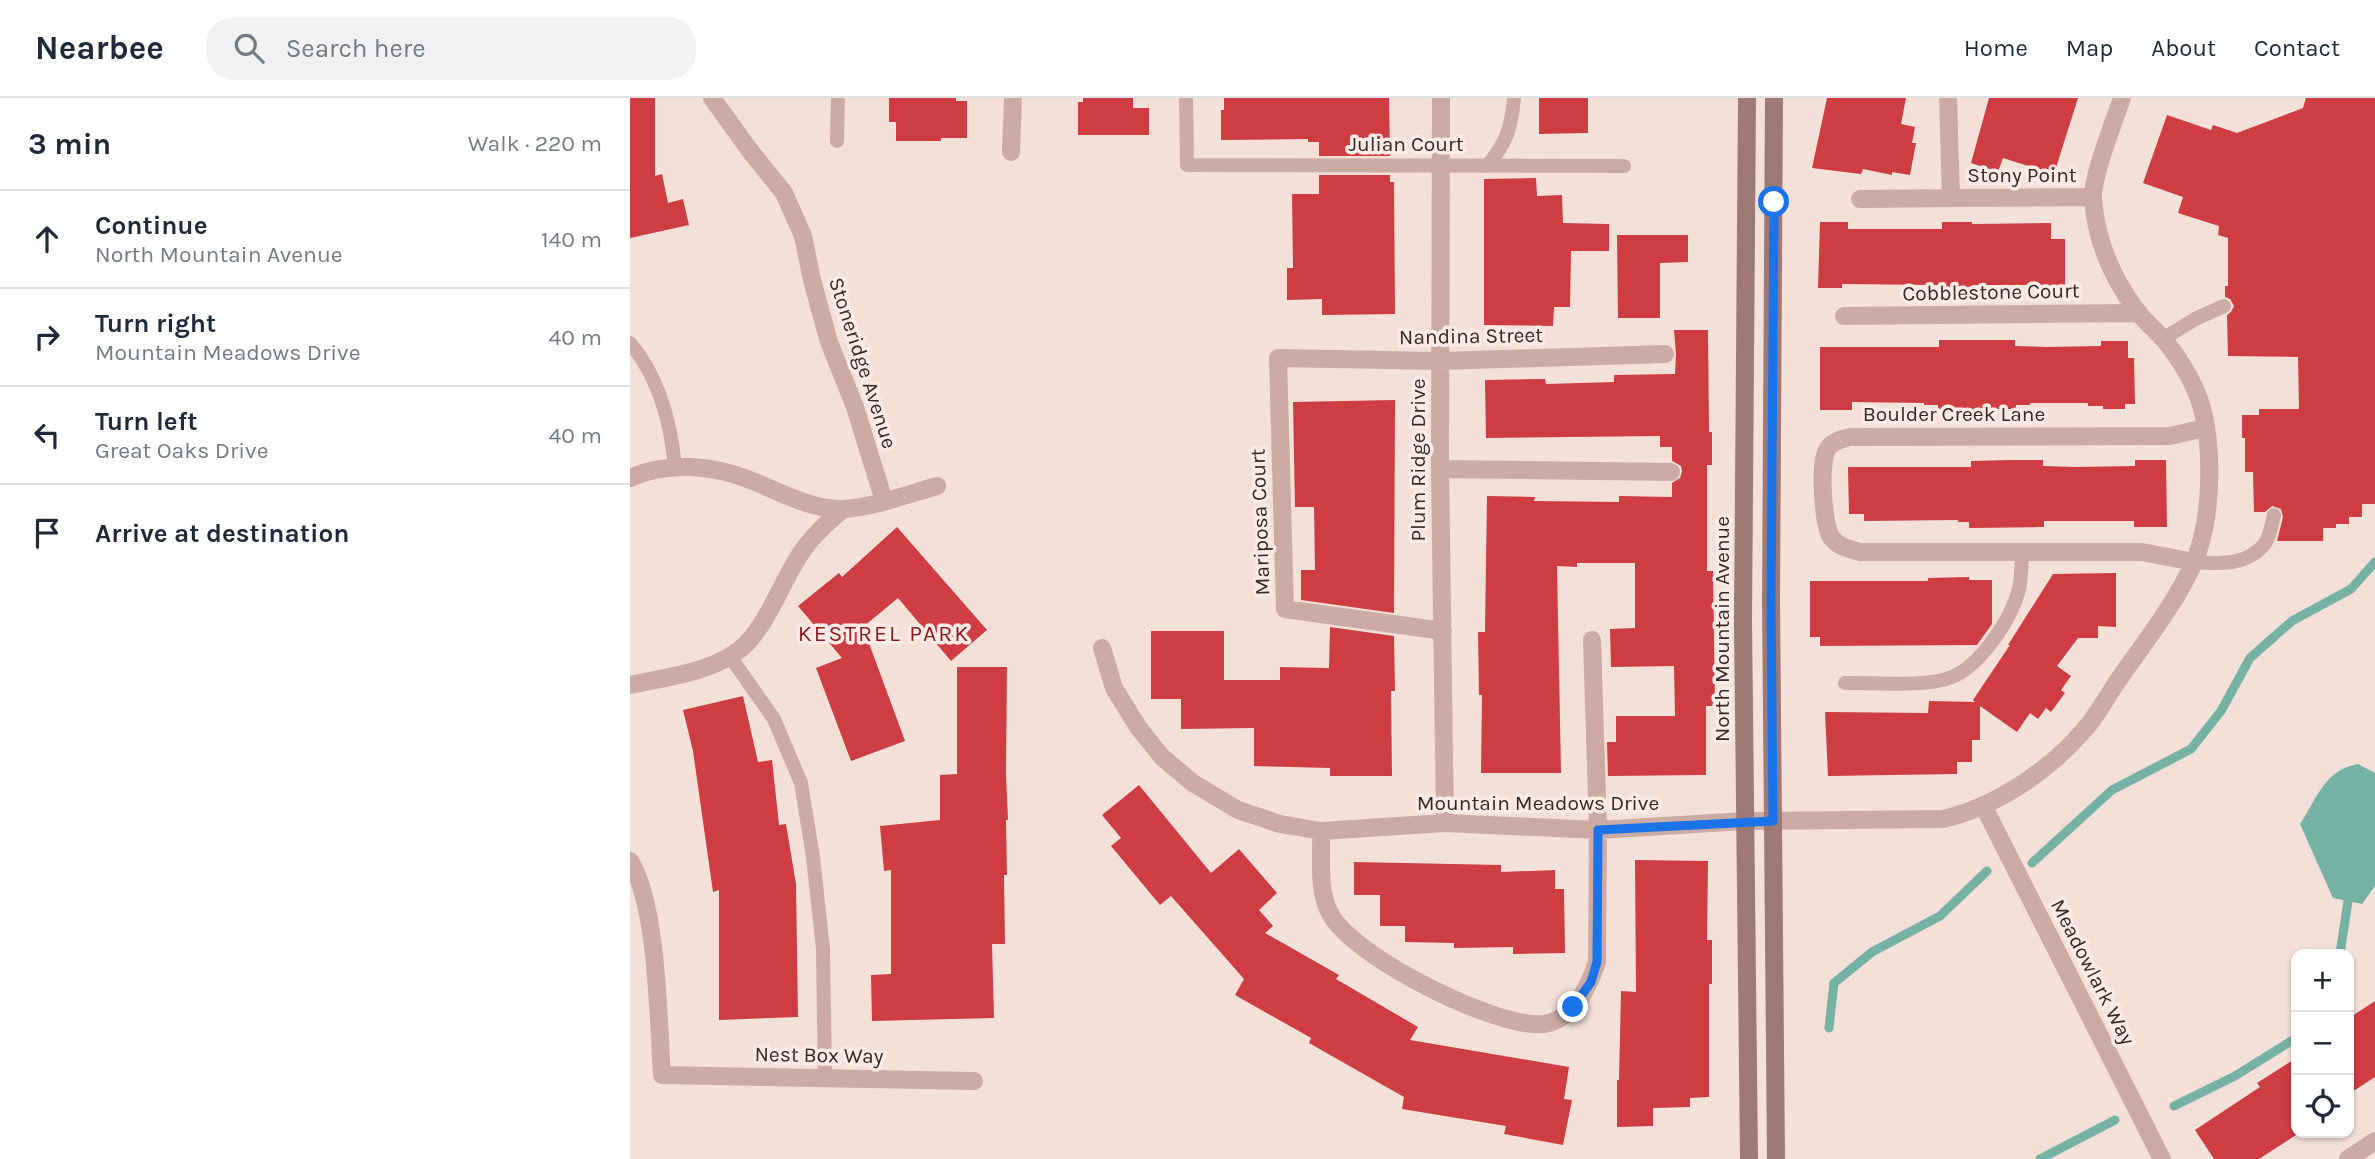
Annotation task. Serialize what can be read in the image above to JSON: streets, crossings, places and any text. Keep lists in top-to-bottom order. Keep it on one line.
{"streets":{"street":["Stony Point","Cobblestone Court","Nandina Street","Stoneridge Avenue","Boulder Creek Lane","Plum Ridge Drive","Mariposa Court","North Mountain Avenue","Mountain Meadows Drive","Meadowlark Way","Nest Box Way"],"lane":["Julian Court"]},"crossings":[["Julian Court","Plum Ridge Drive"],["Stony Point","Mountain Meadows Drive"],["Cobblestone Court","Mountain Meadows Drive"],["Nandina Street","Plum Ridge Drive"],["Nandina Street","Mariposa Court"],["Boulder Creek Lane","Mountain Meadows Drive"],["Plum Ridge Drive","Mariposa Court"],["Plum Ridge Drive","Mountain Meadows Drive"],["North Mountain Avenue","Mountain Meadows Drive"],["Mountain Meadows Drive","Meadowlark Way"]],"districts":["KESTREL PARK"],"page":{"header":"Nearbee","search":"Search here","nav":["Home","Map","About","Contact"],"heading":["3 min","Walk · 220 m"],"list":[["Continue","North Mountain Avenue","140 m"],["Turn right","Mountain Meadows Drive","40 m"],["Turn left","Great Oaks Drive","40 m"],"Arrive at destination"],"map_buttons":["+","−"]}}
